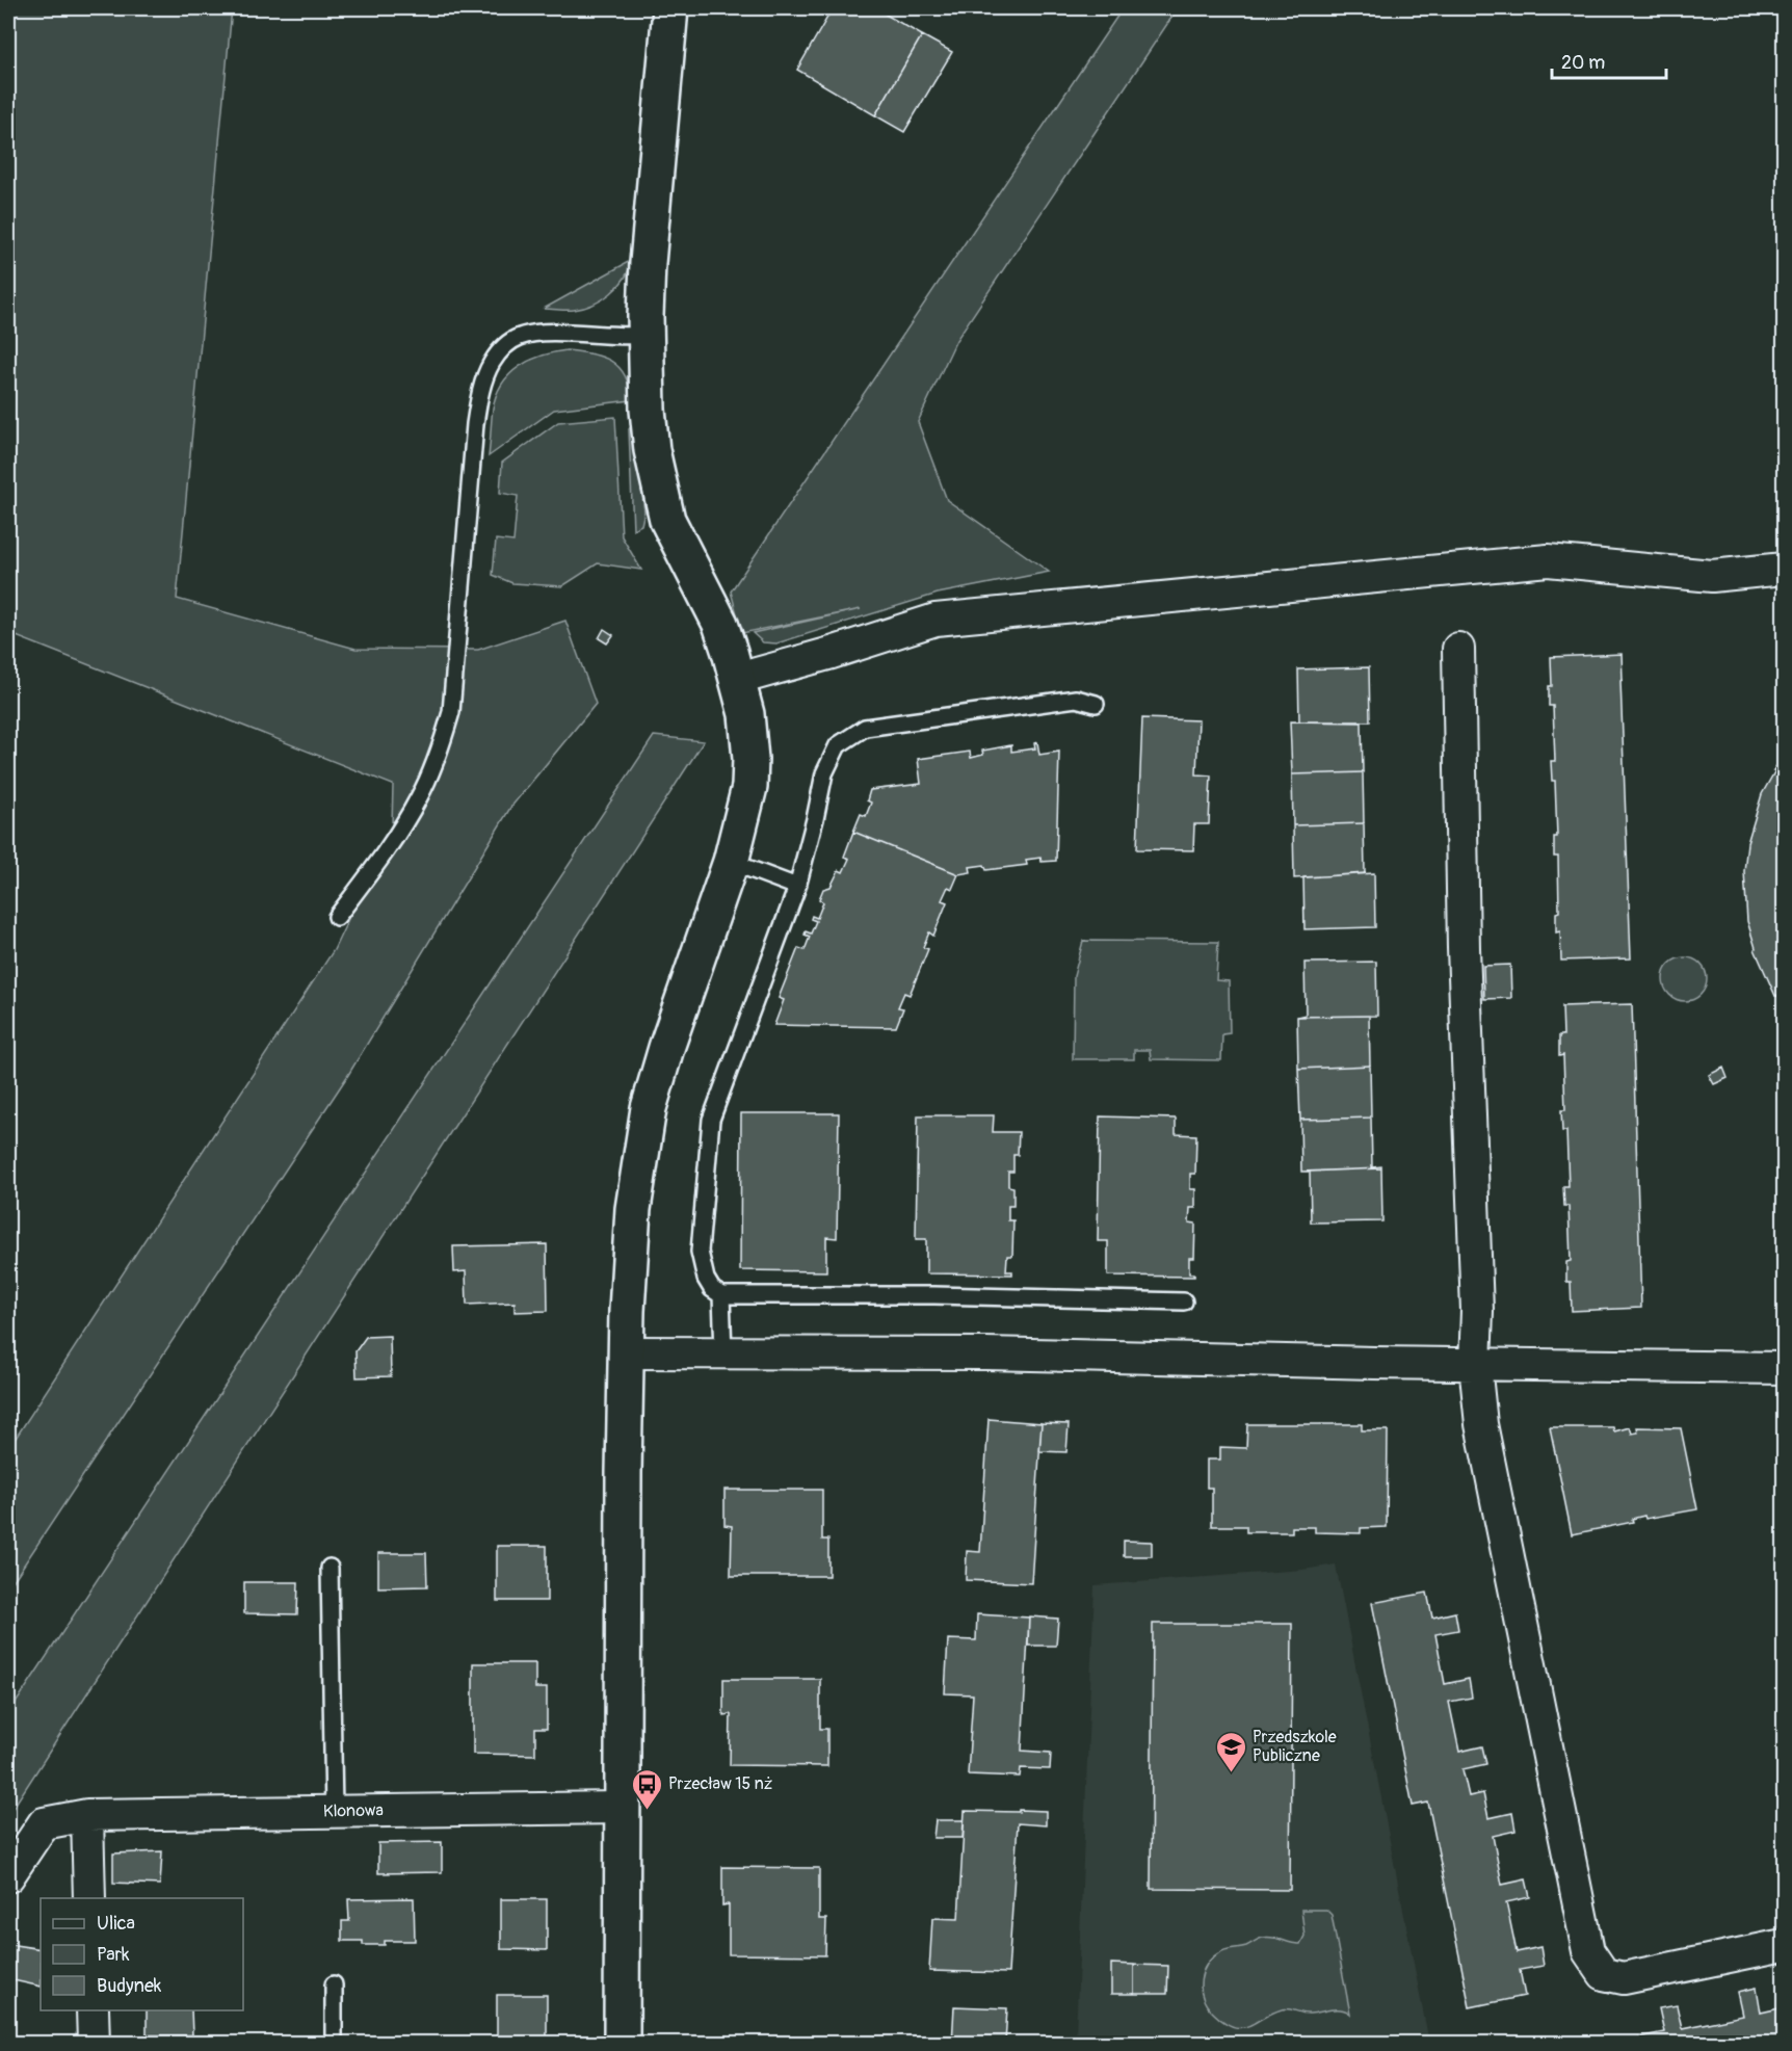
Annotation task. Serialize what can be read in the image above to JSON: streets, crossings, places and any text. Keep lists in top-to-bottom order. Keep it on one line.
{"streets":{"street":["Klonowa"]},"places":{"school or university":["Przedszkole Publiczne"],"bus stop":["Przecław 15 nż"]},"legend":["Ulica","Park","Budynek"],"scale_bar":"20 m"}
